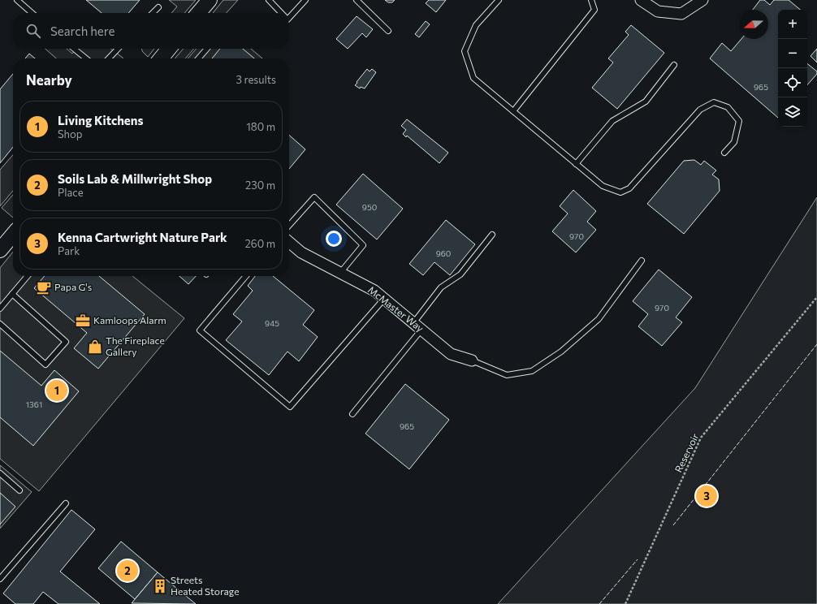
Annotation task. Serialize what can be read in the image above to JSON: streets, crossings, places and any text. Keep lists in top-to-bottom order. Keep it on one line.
{"streets":{"street":["McMaster Way"],"path":["Reservoir"]},"places":{"cafe":["Papa G's"],"office":["Kamloops Alarm"],"shop":["The Fireplace Gallery"],"building":["Streets Heated Storage"]},"house_numbers":["965","950","970","960","970","945","1361","965"],"north":"left","page":{"map_buttons":["+","−"],"search":"Search here","heading":["Nearby","3 results"],"list":[{"mark":"1","name":"Living Kitchens","note":"Shop","value":"180 m"},{"mark":"2","name":"Soils Lab & Millwright Shop","note":"Place","value":"230 m"},{"mark":"3","name":"Kenna Cartwright Nature Park","note":"Park","value":"260 m"}],"pins":["1","3","2"]}}
